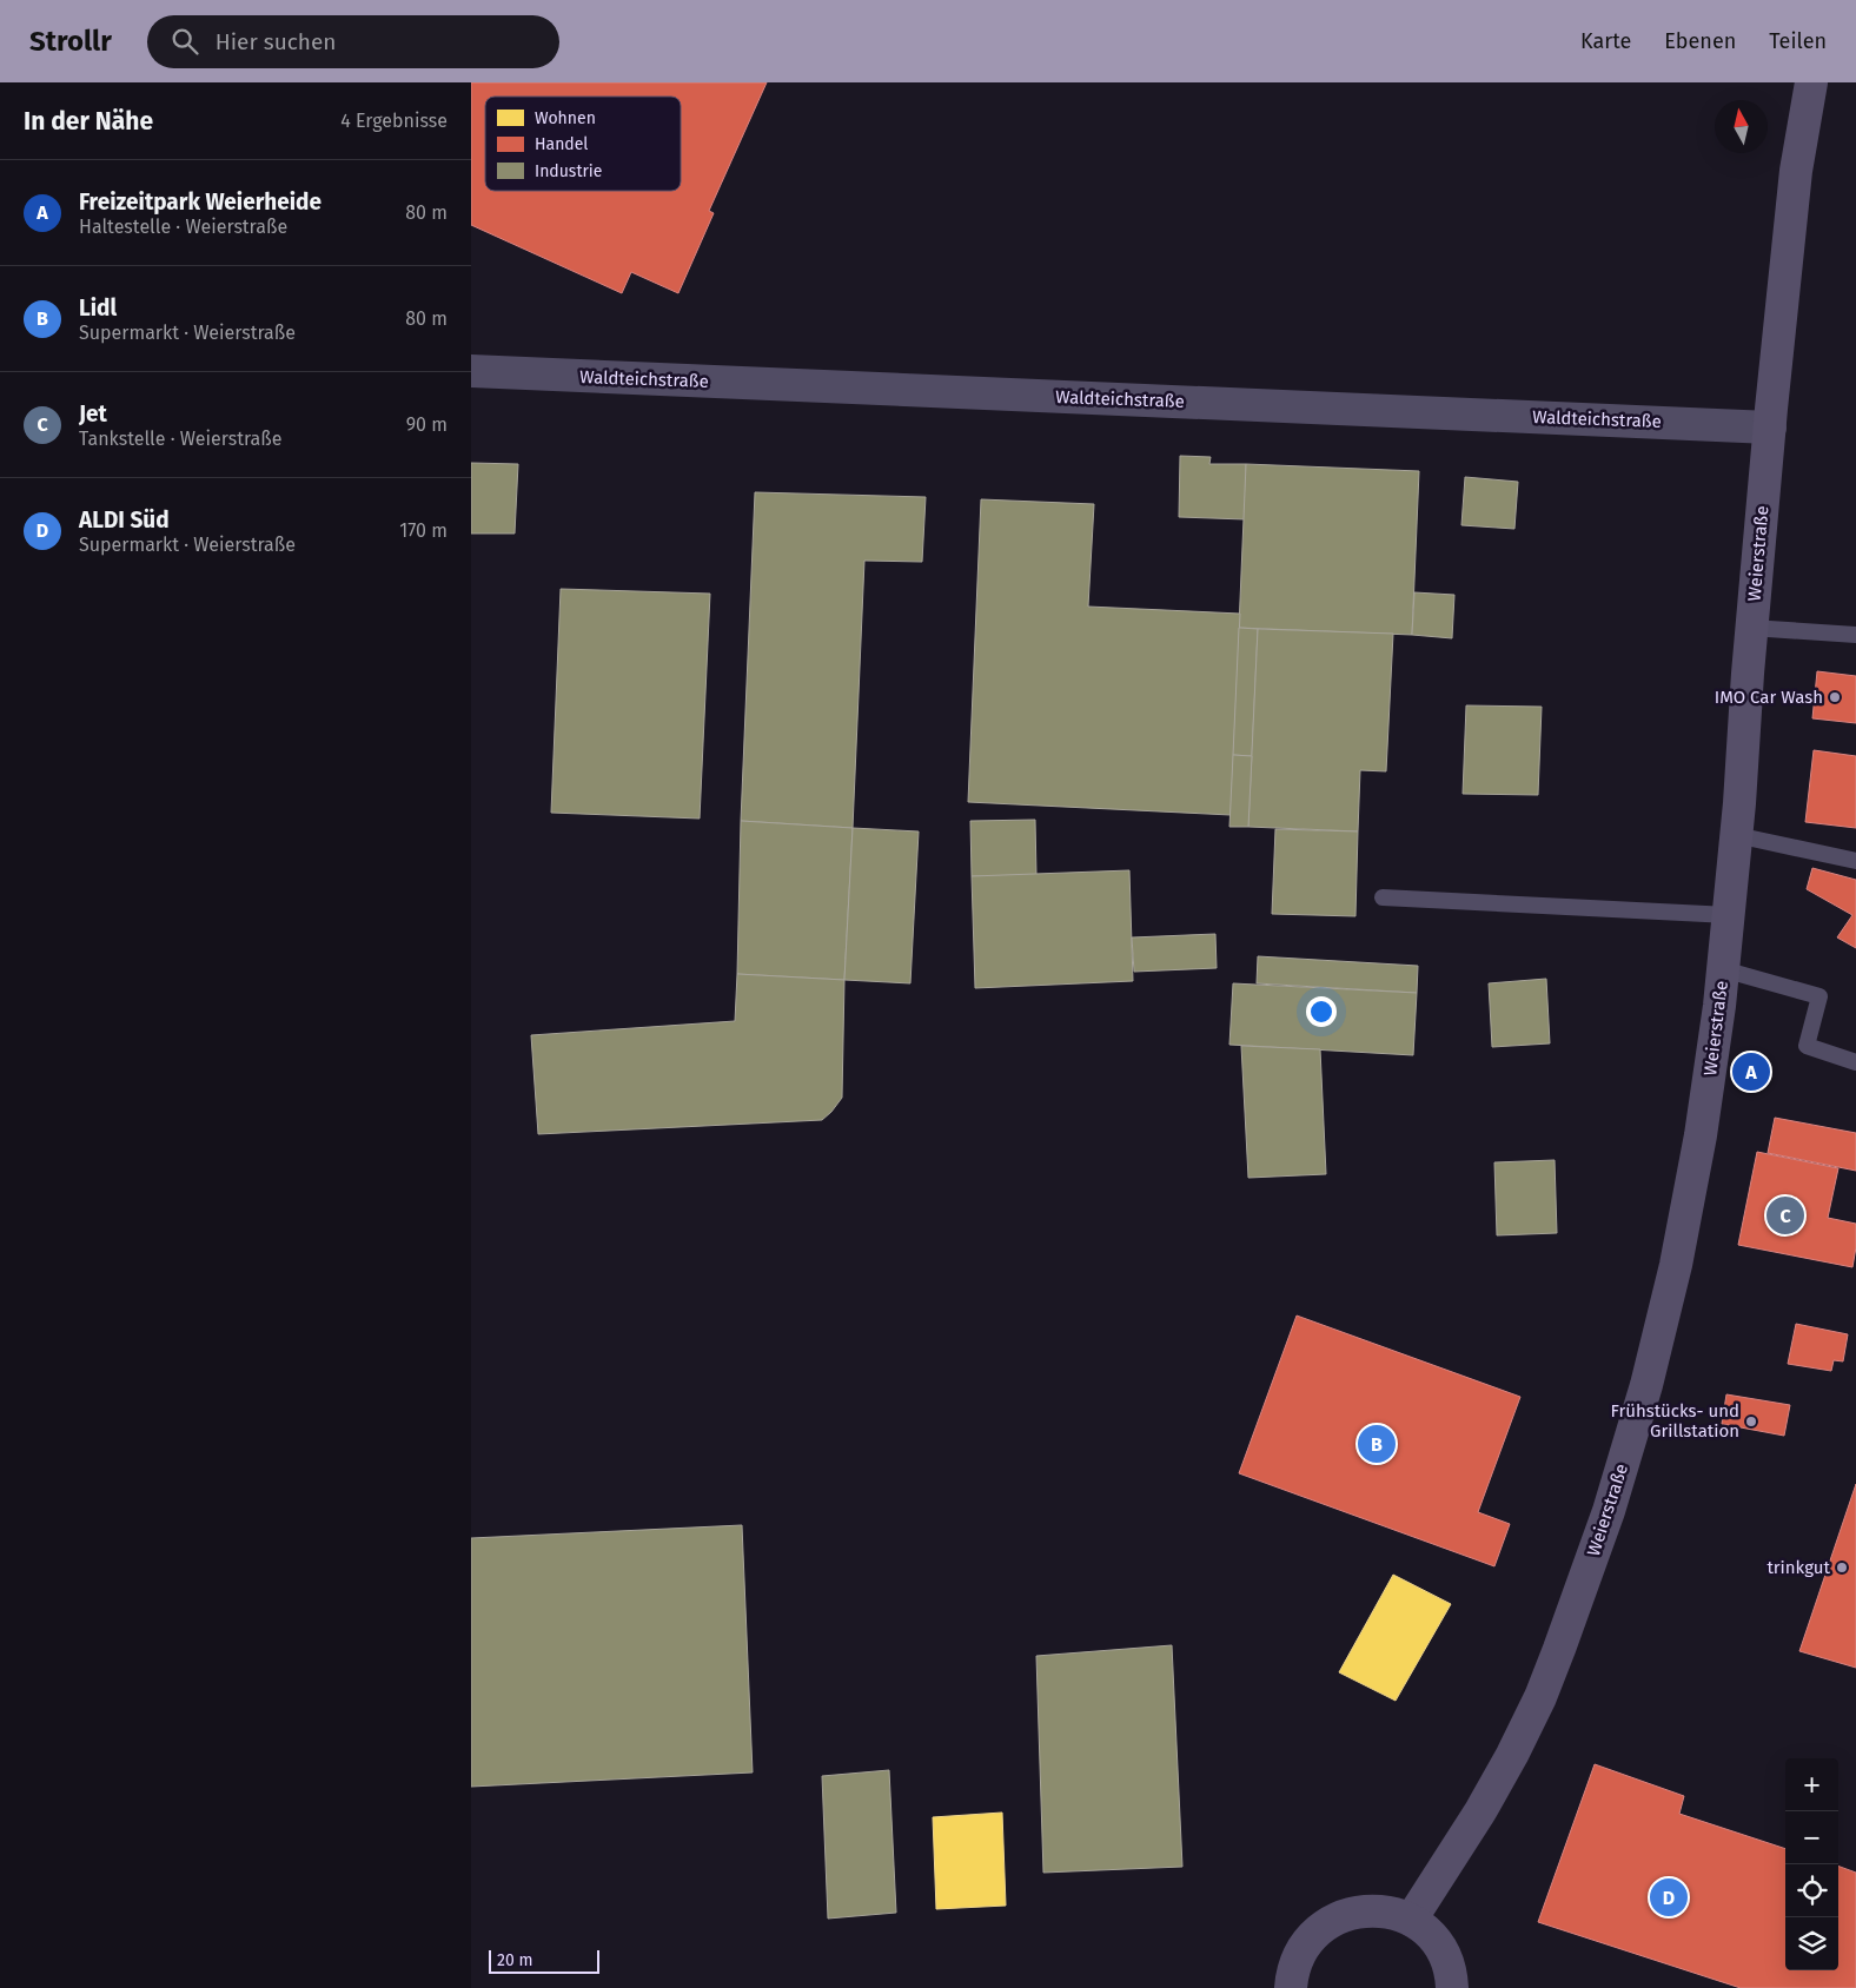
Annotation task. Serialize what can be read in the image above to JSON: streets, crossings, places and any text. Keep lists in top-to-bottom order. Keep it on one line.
{"streets":{"main road":["Weierstraße"],"street":["Waldteichstraße"]},"crossings":[["Waldteichstraße","Weierstraße"]],"places":["IMO Car Wash","Frühstücks- und Grillstation","trinkgut"],"legend":["Wohnen","Handel","Industrie"],"scale_bar":"20 m","north":"top","page":{"header":"Strollr","search":"Hier suchen","nav":["Karte","Ebenen","Teilen"],"heading":["In der Nähe","4 Ergebnisse"],"list":[{"mark":"A","name":"Freizeitpark Weierheide","note":"Haltestelle · Weierstraße","value":"80 m"},{"mark":"B","name":"Lidl","note":"Supermarkt · Weierstraße","value":"80 m"},{"mark":"C","name":"Jet","note":"Tankstelle · Weierstraße","value":"90 m"},{"mark":"D","name":"ALDI Süd","note":"Supermarkt · Weierstraße","value":"170 m"}],"pins":["A","C","B","D"],"map_buttons":["+","−"],"scale":"20 m"}}
